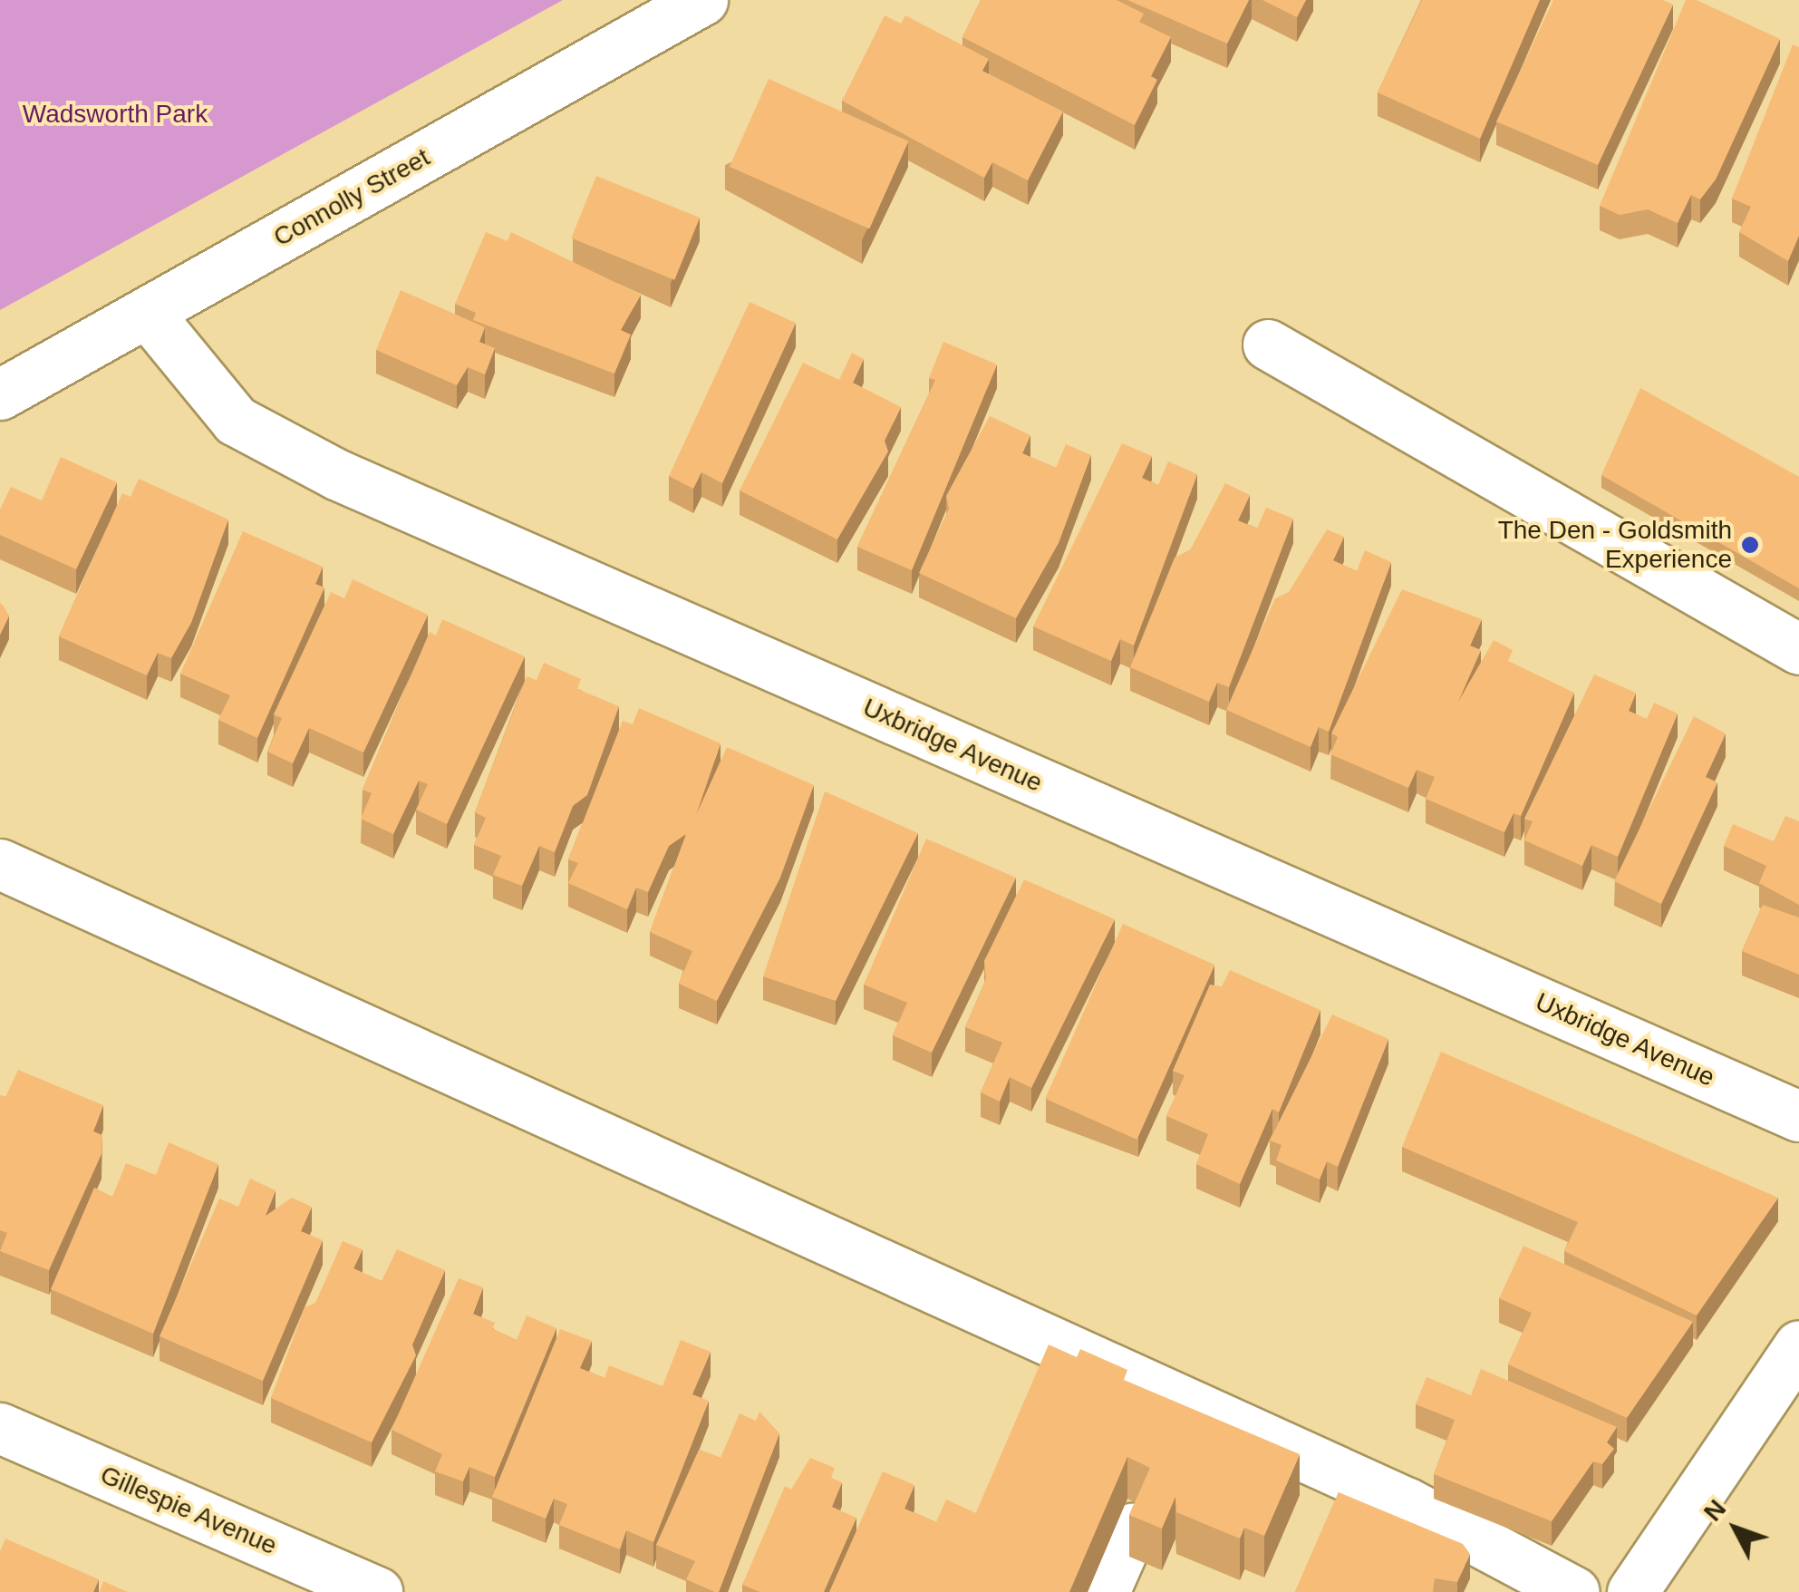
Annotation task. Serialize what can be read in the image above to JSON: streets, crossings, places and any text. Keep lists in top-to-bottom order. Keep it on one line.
{"streets":{"street":["Connolly Street","Uxbridge Avenue","Gillespie Avenue"]},"crossings":[["Connolly Street","Uxbridge Avenue"]],"parks":["Wadsworth Park"],"places":["The Den - Goldsmith Experience"],"north":"top left"}
